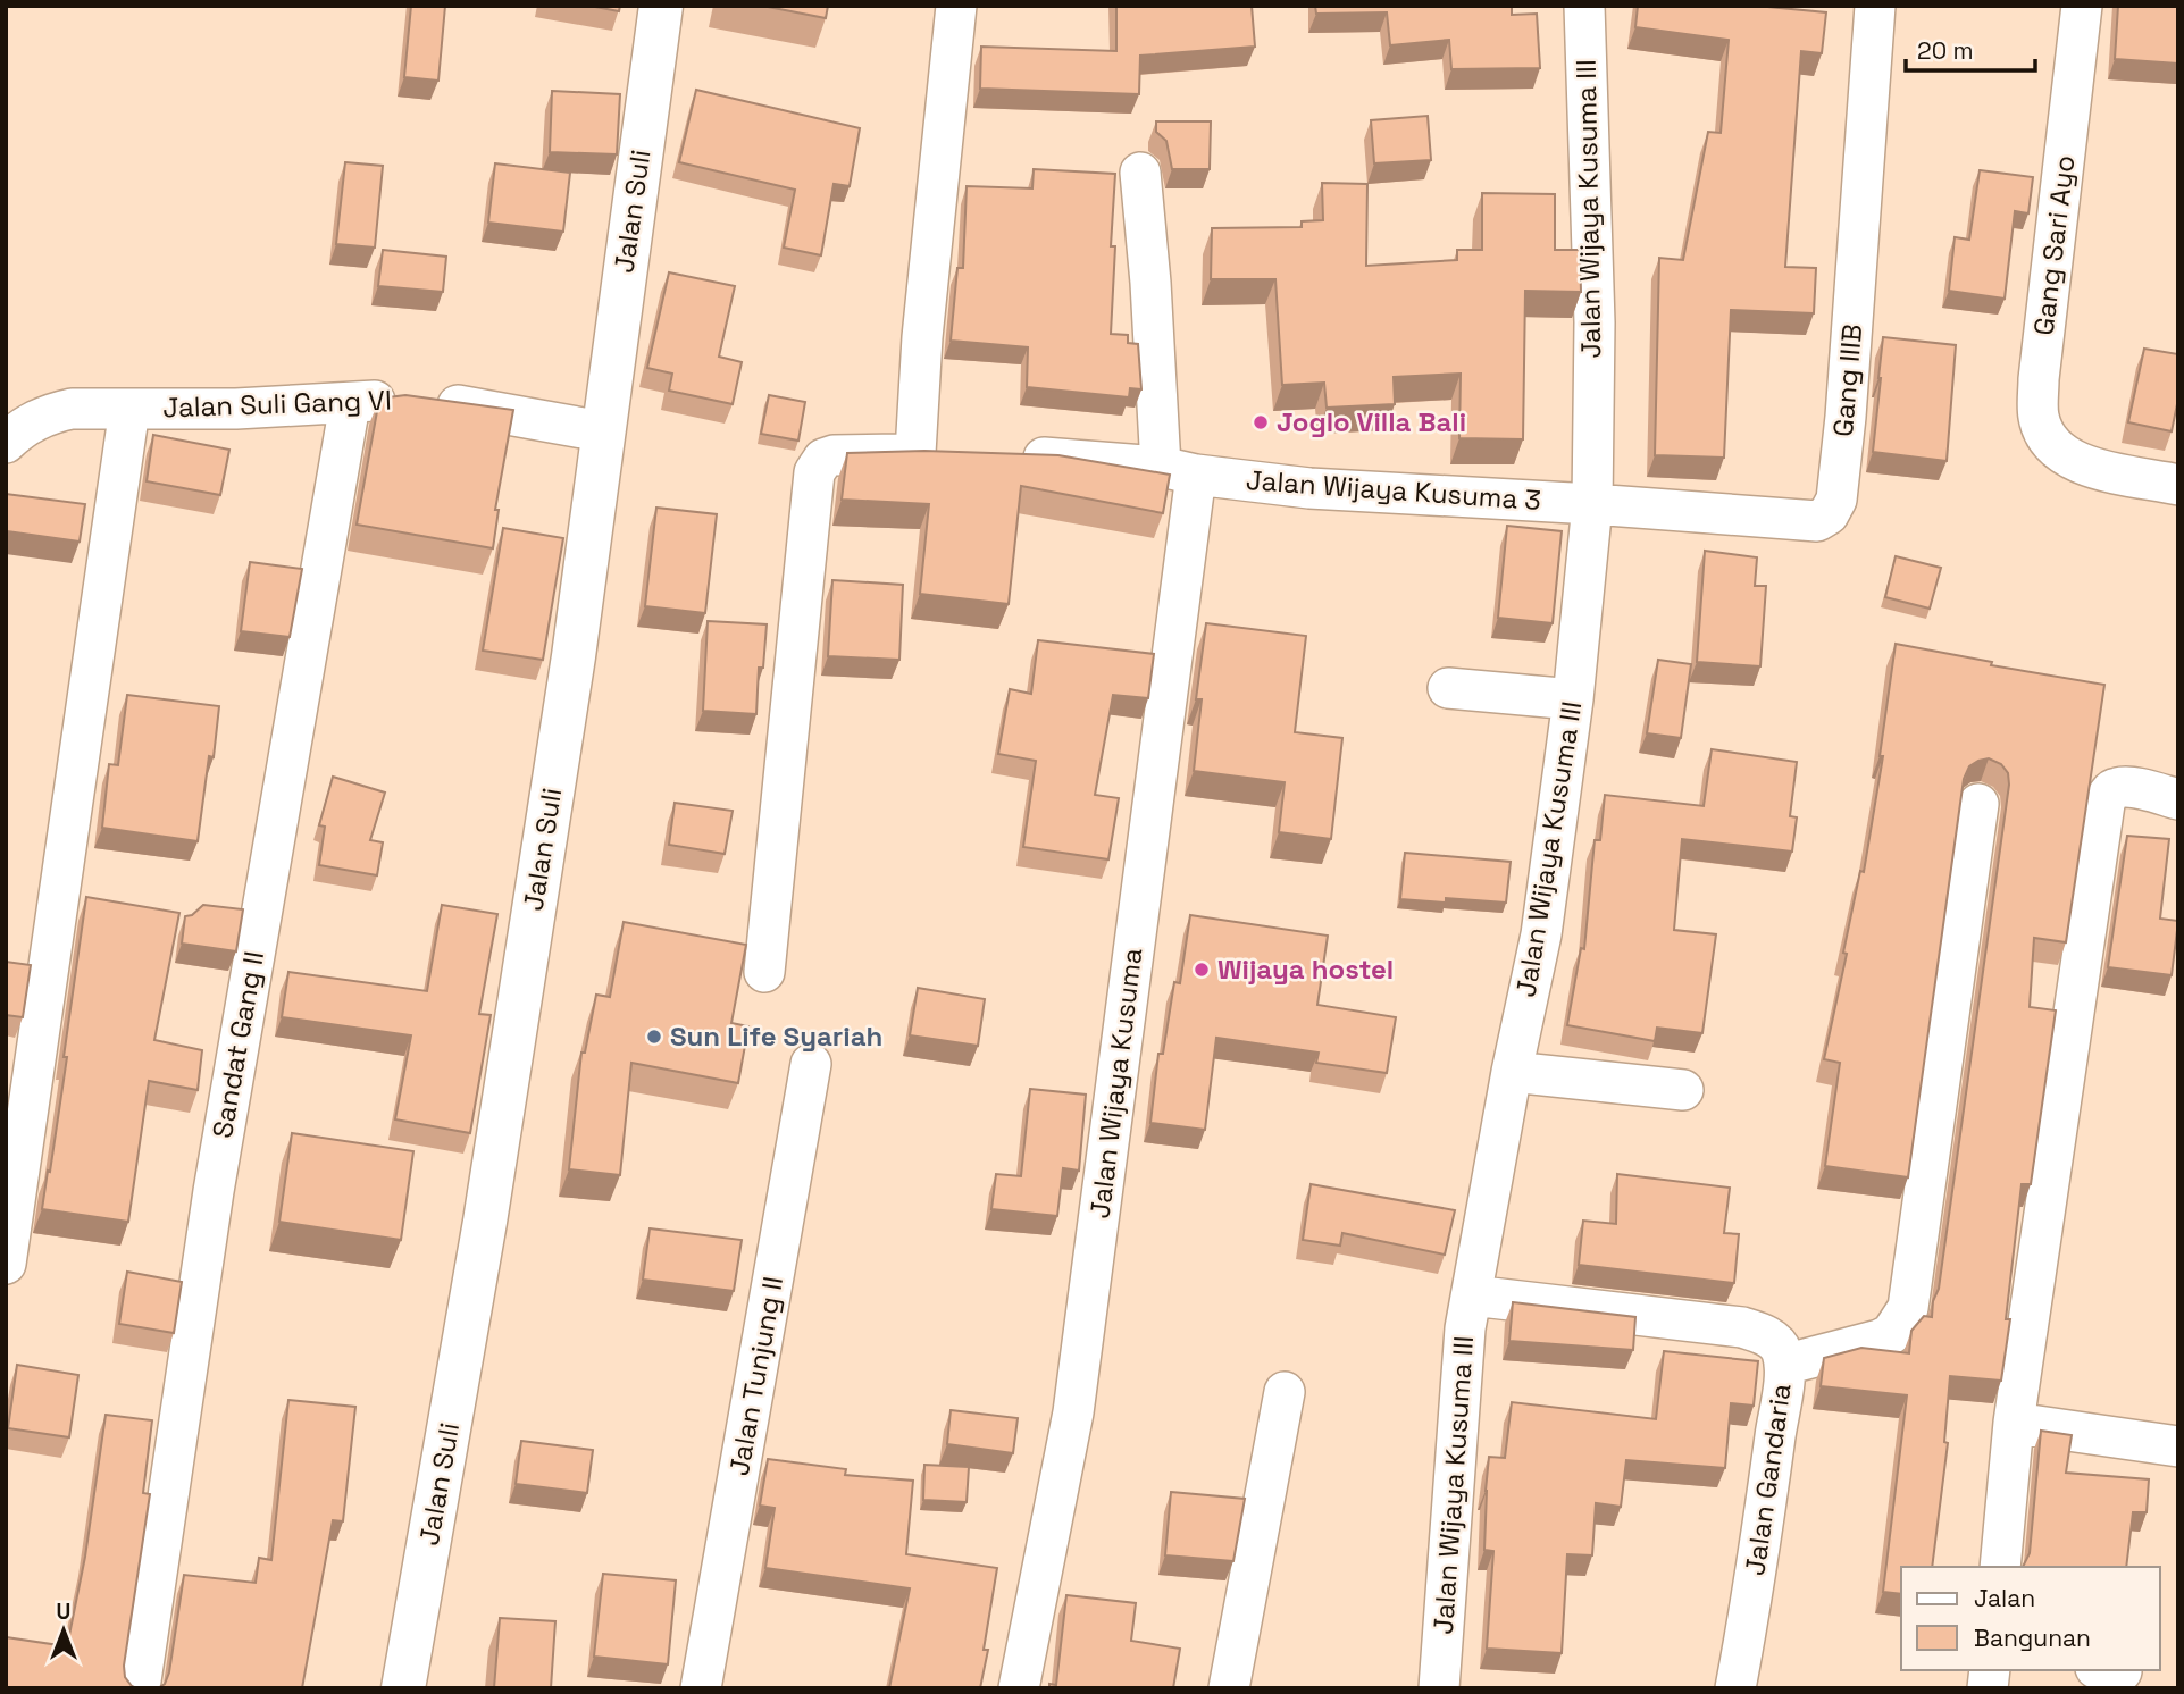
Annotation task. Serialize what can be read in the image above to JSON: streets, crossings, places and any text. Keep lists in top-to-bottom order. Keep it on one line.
{"streets":{"main road":["Jalan Suli"],"street":["Jalan Wijaya Kusuma III","Gang Sari Ayo","Gang IIIB","Jalan Suli Gang VI","Jalan Wijaya Kusuma 3","Sandat Gang II","Jalan Wijaya Kusuma","Jalan Tunjung II","Jalan Gandaria"]},"crossings":[["Jalan Wijaya Kusuma III","Gang IIIB"],["Jalan Wijaya Kusuma III","Jalan Wijaya Kusuma 3"],["Jalan Wijaya Kusuma III","Jalan Gandaria"],["Jalan Suli","Jalan Suli Gang VI"],["Gang IIIB","Jalan Wijaya Kusuma 3"],["Jalan Suli Gang VI","Sandat Gang II"],["Jalan Wijaya Kusuma 3","Jalan Wijaya Kusuma"]],"places":["Joglo Villa Bali","Wijaya hostel","Sun Life Syariah"],"legend":["Jalan","Bangunan"],"scale_bar":"20 m","north":"top"}
